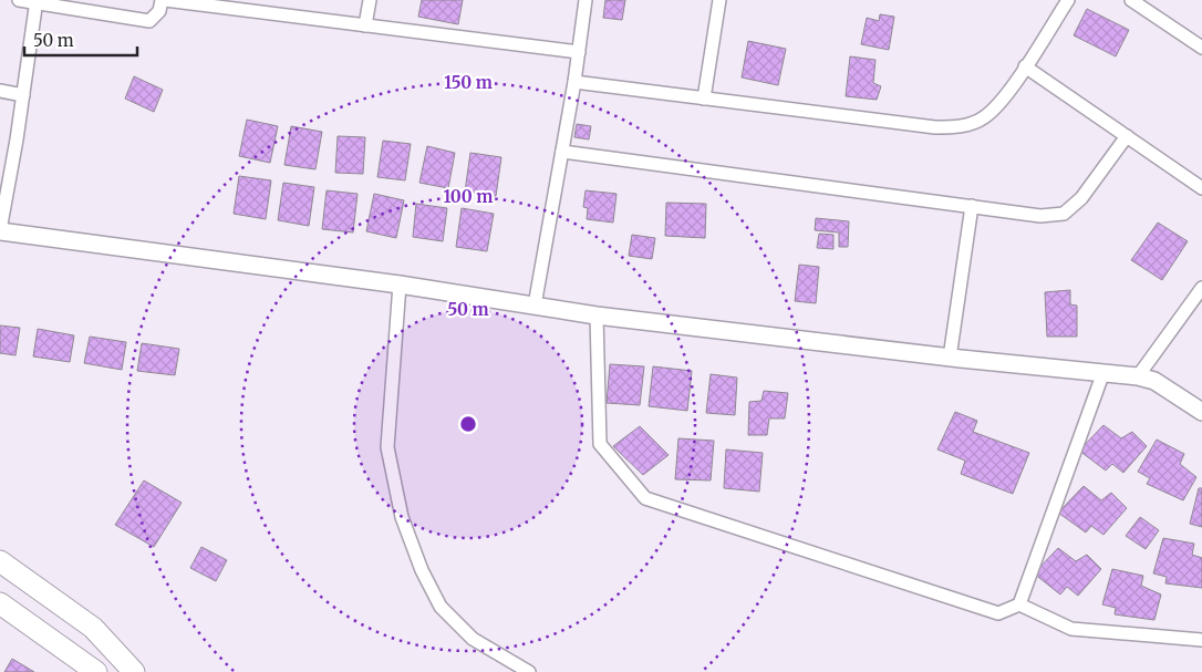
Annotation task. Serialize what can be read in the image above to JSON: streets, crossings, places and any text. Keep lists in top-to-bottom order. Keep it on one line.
{"scale_bar":"50 m","rings":["150 m","100 m","50 m"]}
